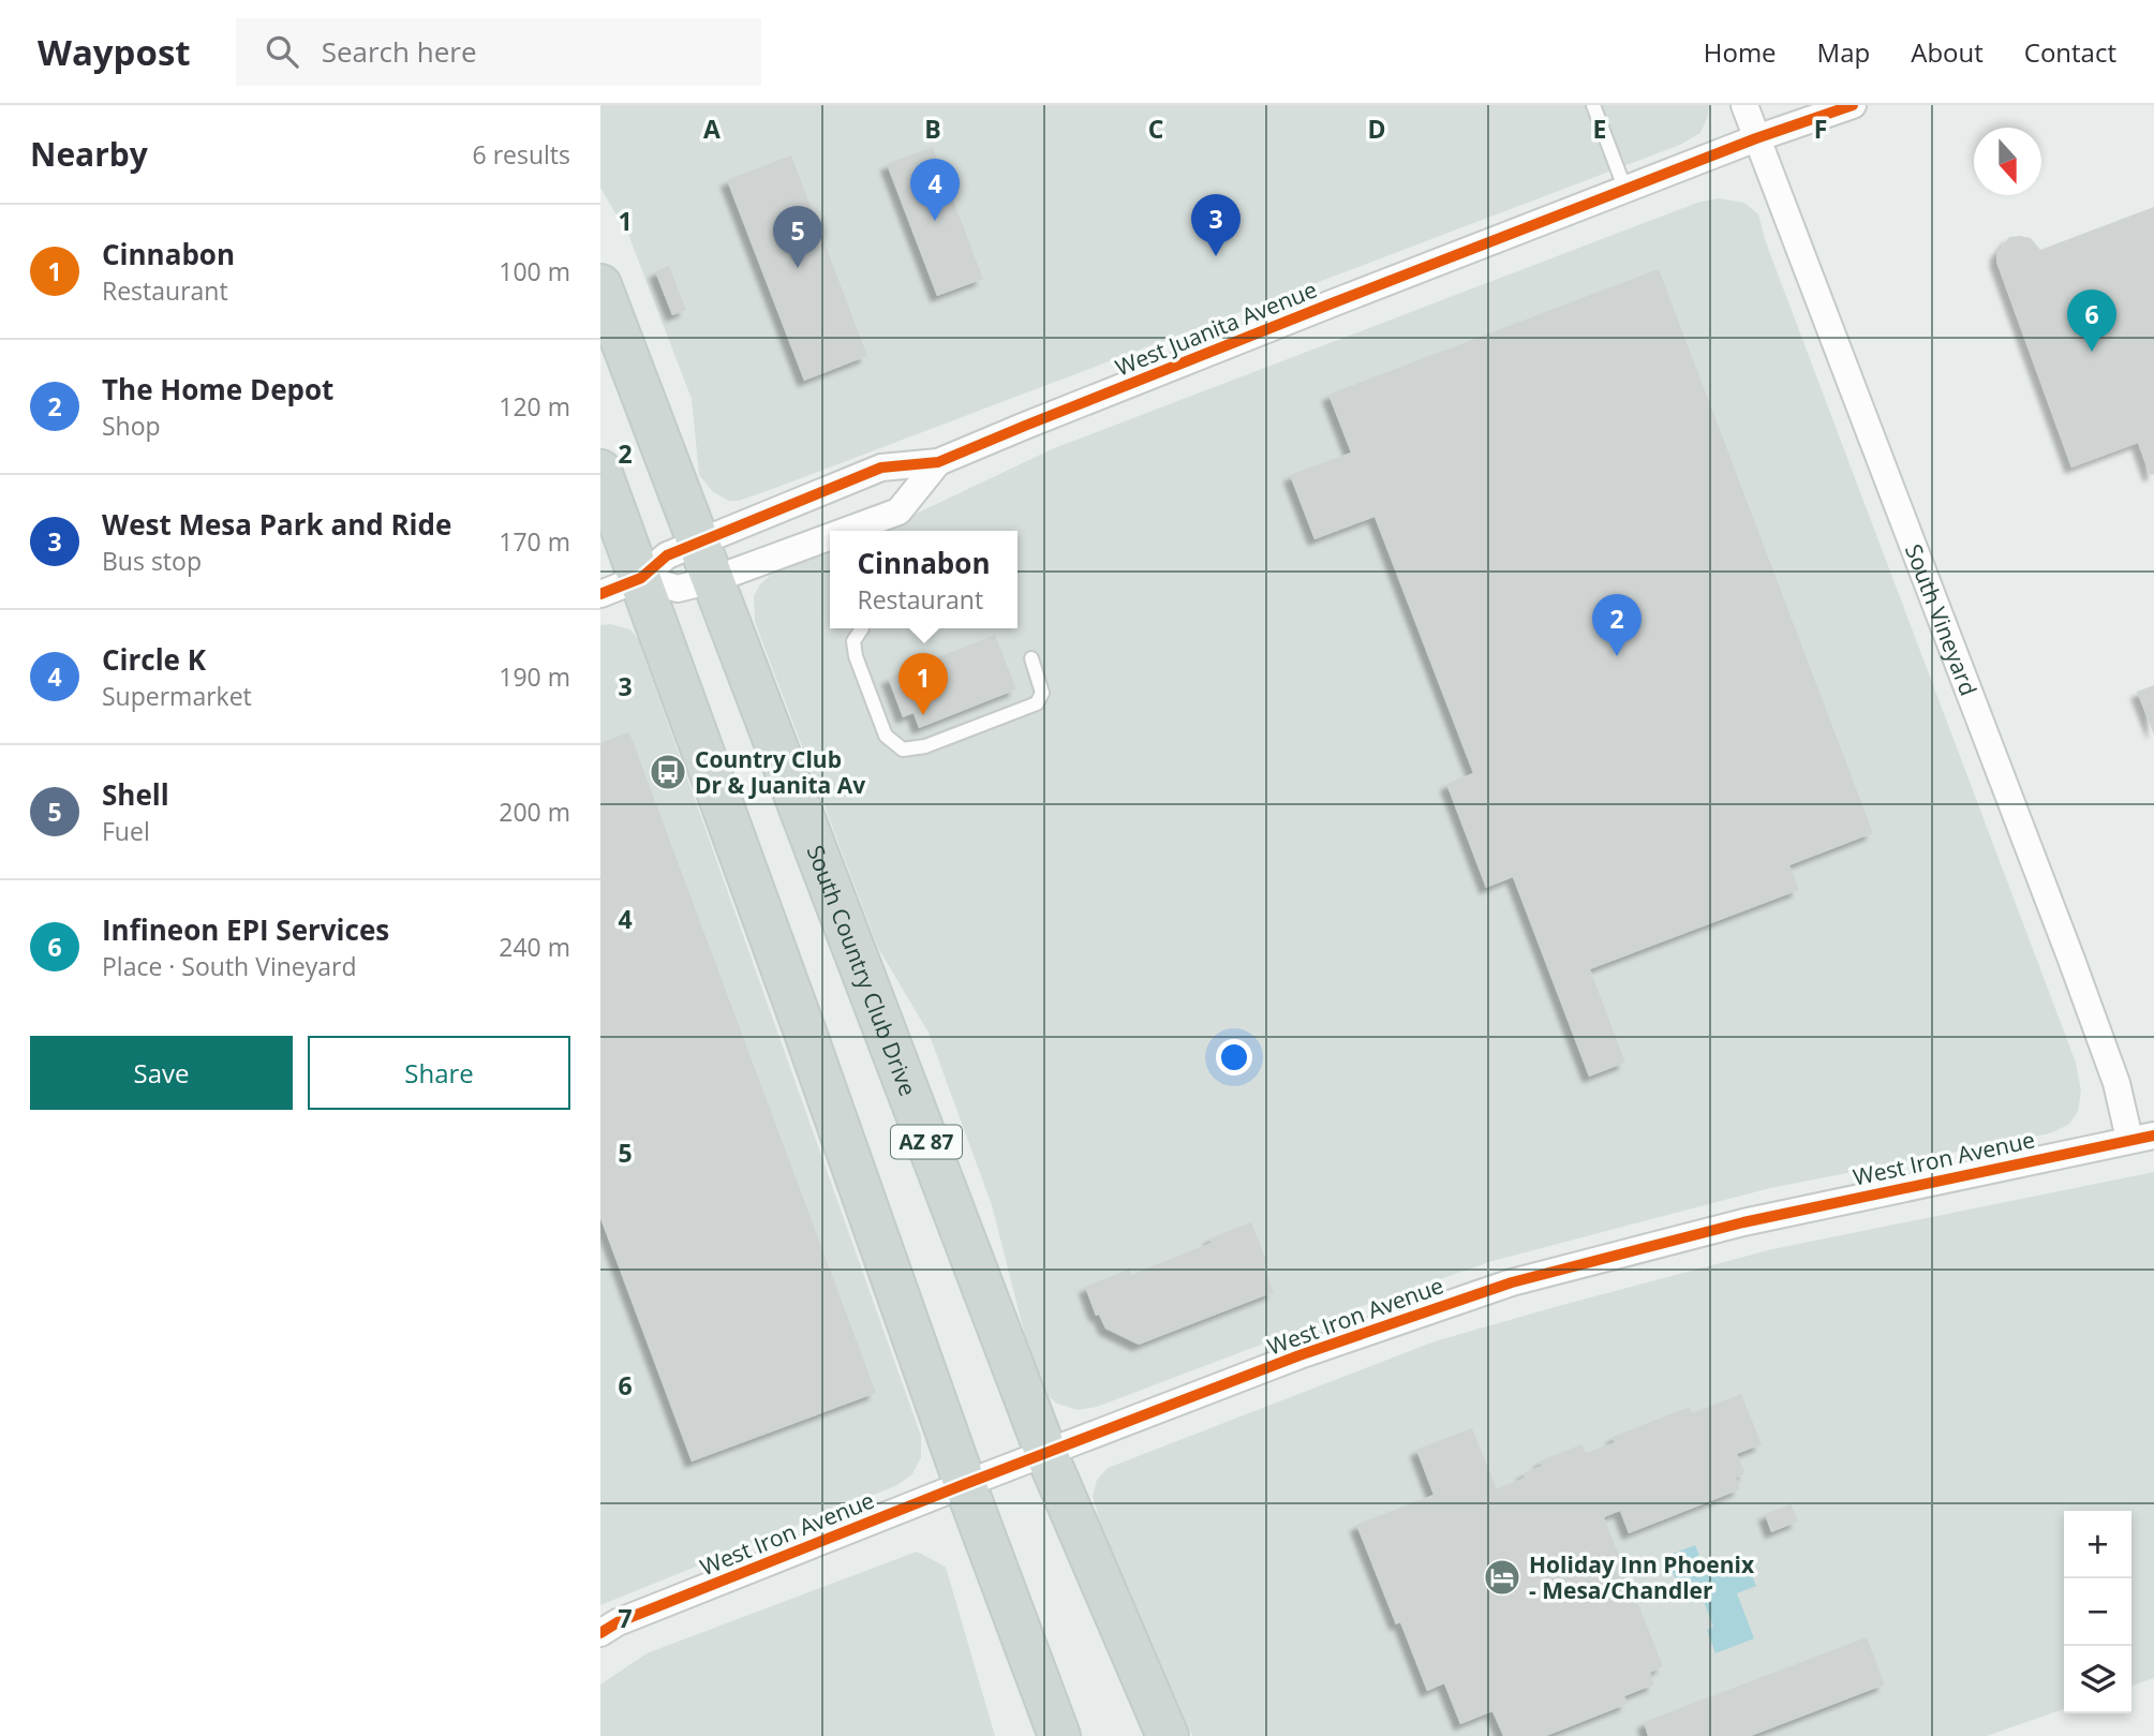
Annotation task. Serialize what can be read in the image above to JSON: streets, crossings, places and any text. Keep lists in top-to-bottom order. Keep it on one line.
{"streets":{"main road":["South Country Club Drive","AZ 87"],"street":["West Juanita Avenue","South Vineyard","West Iron Avenue"]},"crossings":[["West Juanita Avenue","South Vineyard"],["West Juanita Avenue","South Country Club Drive"],["South Vineyard","West Iron Avenue"],["South Country Club Drive","West Iron Avenue"]],"places":{"bus stop":["Country Club Dr & Juanita Av"],"hotel":["Holiday Inn Phoenix - Mesa/Chandler"]},"north":"bottom","page":{"header":"Waypost","search":"Search here","nav":["Home","Map","About","Contact"],"heading":["Nearby","6 results"],"pins":["4","3","5","6","2","1"],"list":[{"mark":"1","name":"Cinnabon","note":"Restaurant","value":"100 m"},{"mark":"2","name":"The Home Depot","note":"Shop","value":"120 m"},{"mark":"3","name":"West Mesa Park and Ride","note":"Bus stop","value":"170 m"},{"mark":"4","name":"Circle K","note":"Supermarket","value":"190 m"},{"mark":"5","name":"Shell","note":"Fuel","value":"200 m"},{"mark":"6","name":"Infineon EPI Services","note":"Place · South Vineyard","value":"240 m"}],"popup":["Cinnabon","Restaurant"],"buttons":["Save","Share"],"map_buttons":["+","−"]},"grid":{"columns":["A","B","C","D","E","F"],"rows":["1","2","3","4","5","6","7"]}}
